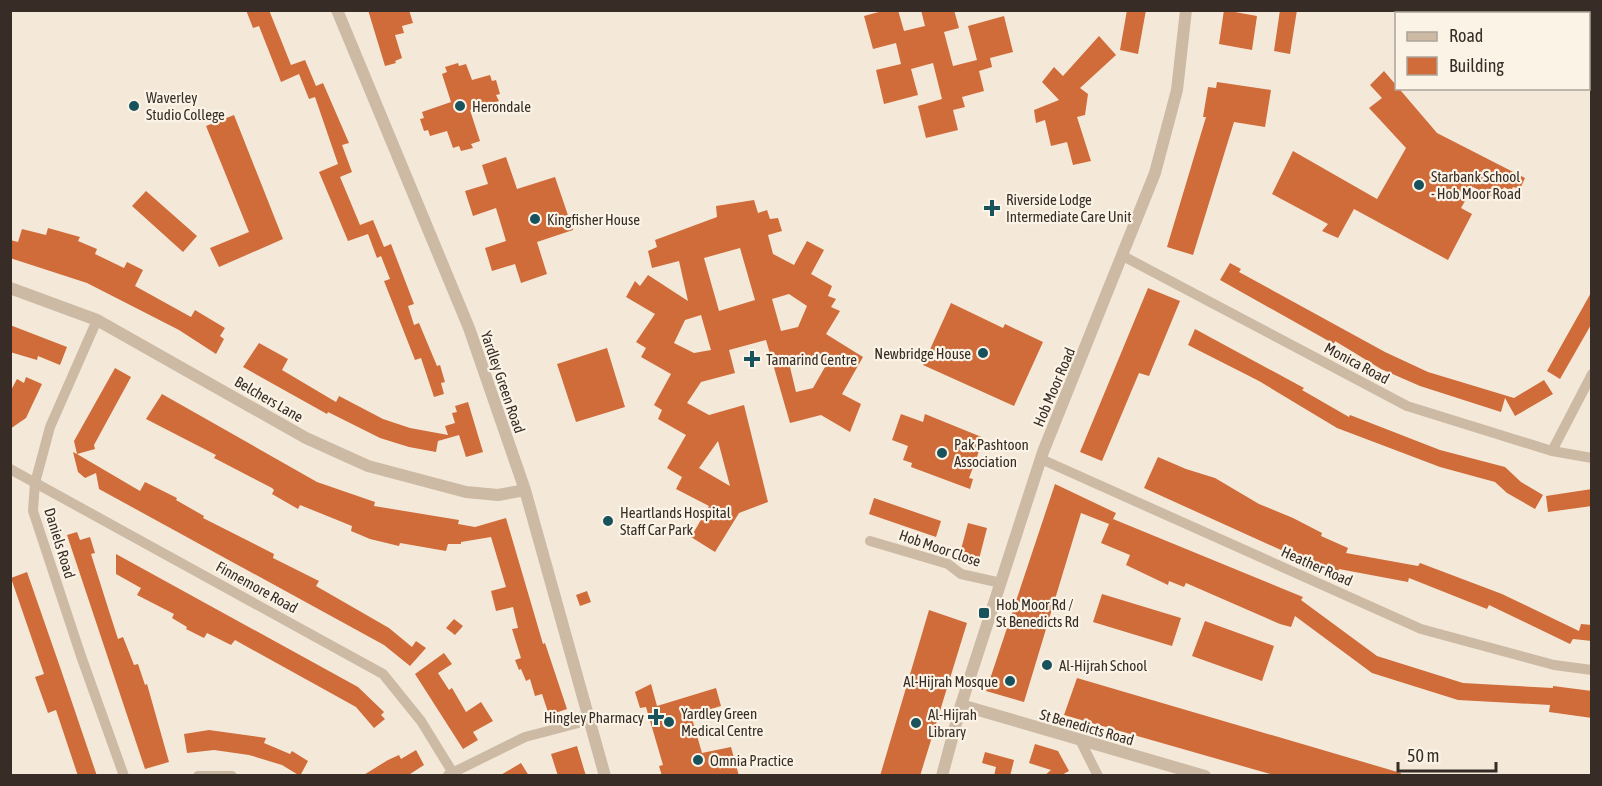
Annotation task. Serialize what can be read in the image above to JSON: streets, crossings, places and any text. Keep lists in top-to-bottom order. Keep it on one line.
{"streets":{"street":["Monica Road","Yardley Green Road","Hob Moor Road","Belchers Lane","Daniels Road","Hob Moor Close","Heather Road","Finnemore Road","St Benedicts Road"]},"crossings":[["Monica Road","Hob Moor Road"],["Yardley Green Road","Belchers Lane"],["Hob Moor Road","Hob Moor Close"],["Hob Moor Road","Heather Road"],["Hob Moor Road","St Benedicts Road"],["Belchers Lane","Daniels Road"],["Daniels Road","Finnemore Road"]],"places":{"other":["Waverley Studio College","Herondale","Starbank School - Hob Moor Road","Kingfisher House","Newbridge House","Pak Pashtoon Association","Heartlands Hospital Staff Car Park","Al-Hijrah School","Al-Hijrah Mosque","Yardley Green Medical Centre","Al-Hijrah Library","Omnia Practice"],"health":["Riverside Lodge Intermediate Care Unit","Tamarind Centre","Hingley Pharmacy"],"transit":["Hob Moor Rd / St Benedicts Rd"]},"legend":["Road","Building"],"scale_bar":"50 m"}
